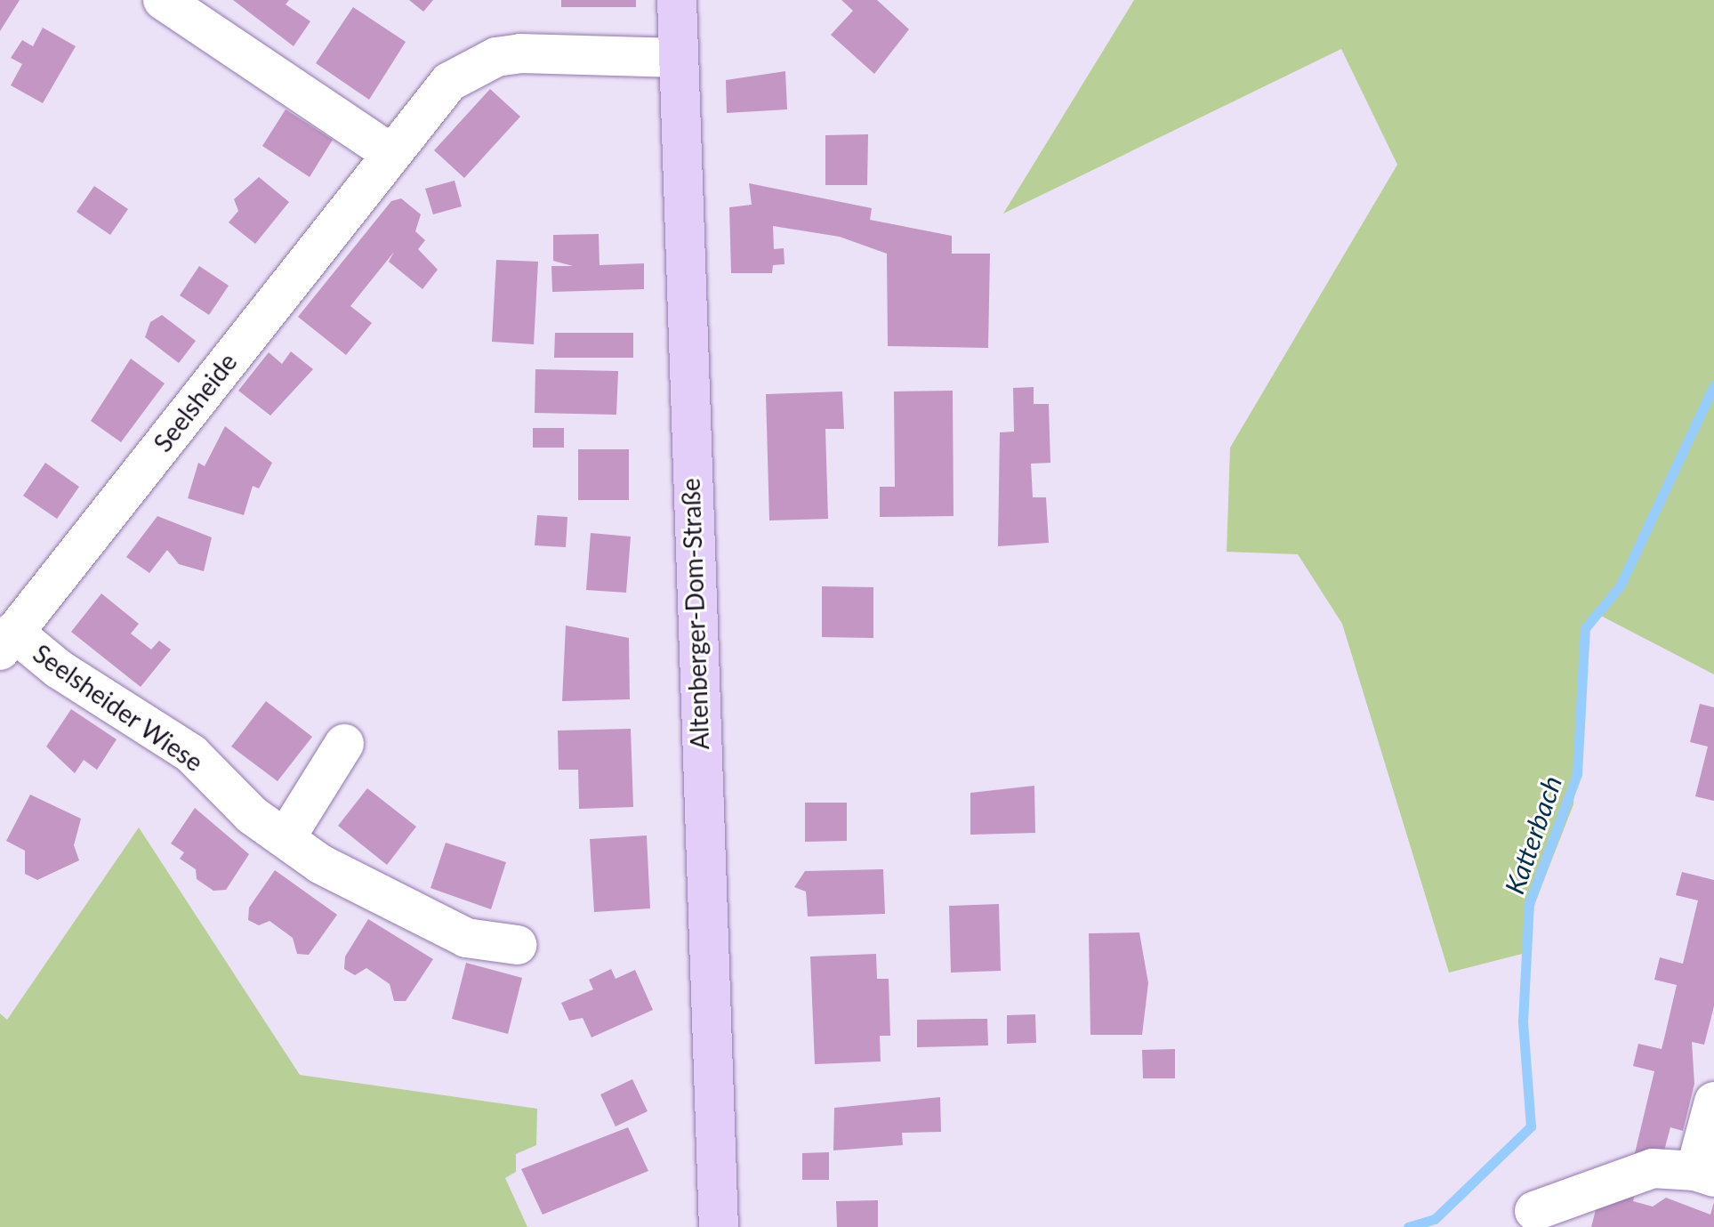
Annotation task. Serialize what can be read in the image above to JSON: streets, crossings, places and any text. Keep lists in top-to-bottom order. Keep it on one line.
{"streets":{"main road":["Altenberger-Dom-Straße"],"street":["Seelsheide","Seelsheider Wiese"]},"crossings":[["Seelsheide","Altenberger-Dom-Straße"],["Seelsheide","Seelsheider Wiese"]],"water":["Katterbach"]}
